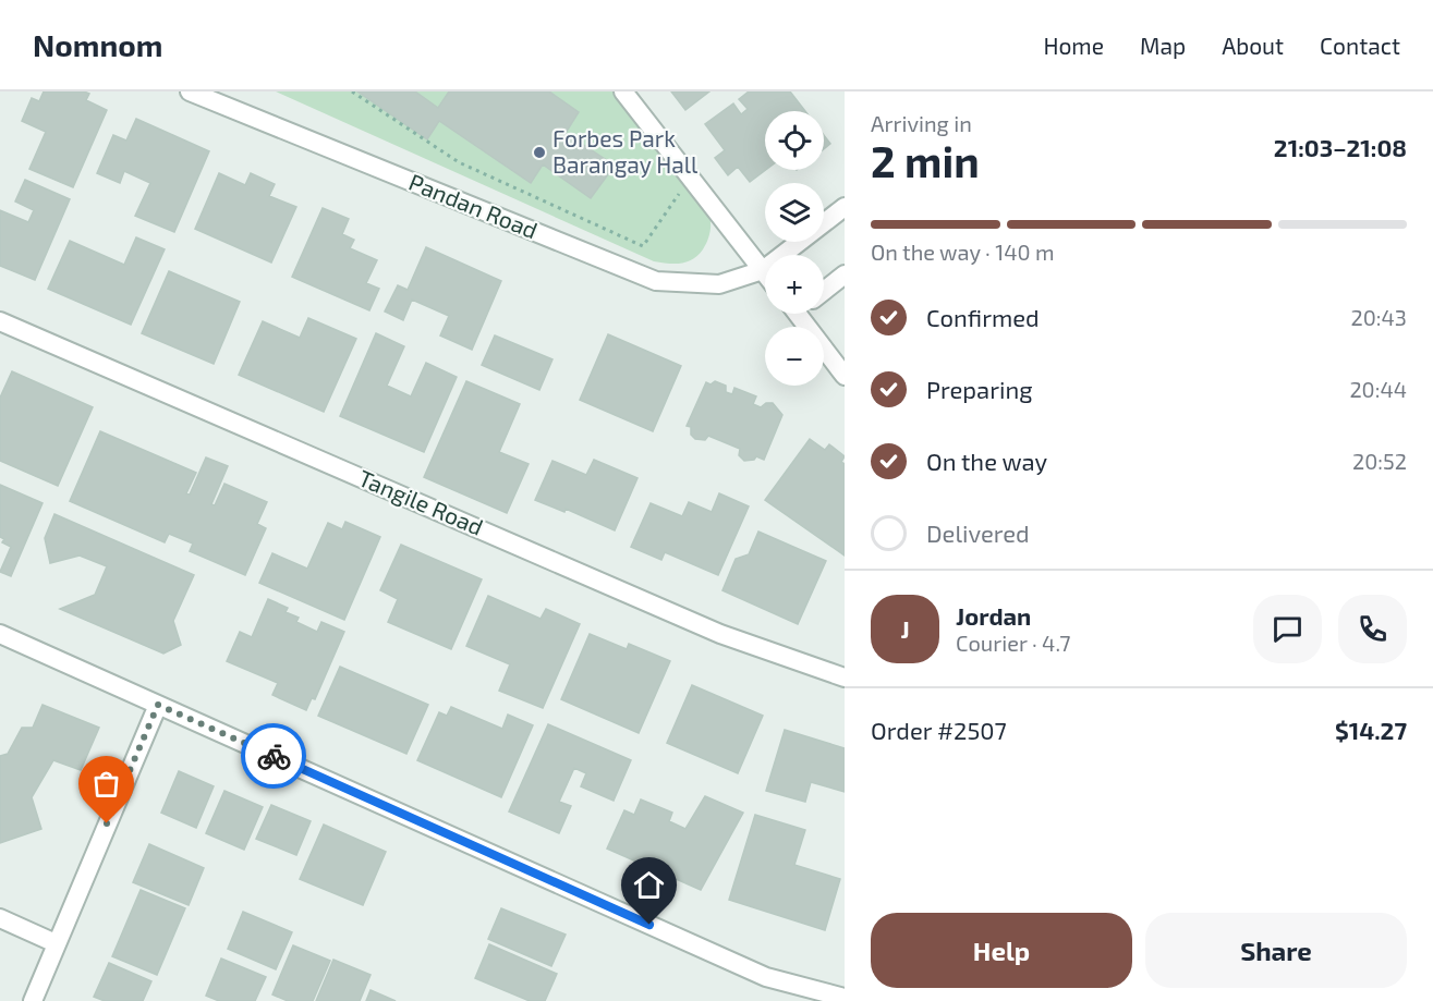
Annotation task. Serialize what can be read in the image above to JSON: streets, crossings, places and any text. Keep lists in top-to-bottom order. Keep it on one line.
{"streets":{"street":["Pandan Road","Tangile Road"]},"places":["Forbes Park Barangay Hall"],"page":{"header":"Nomnom","nav":["Home","Map","About","Contact"],"heading":["2 min","Arriving in","21:03–21:08"],"panel":["Jordan","Courier · 4.7","Order #2507","$14.27"],"map_buttons":["+","−"],"bar":"On the way · 140 m","list":[["Confirmed","20:43"],["Preparing","20:44"],["On the way","20:52"],"Delivered"],"round":"J","buttons":["Help","Share"]}}
